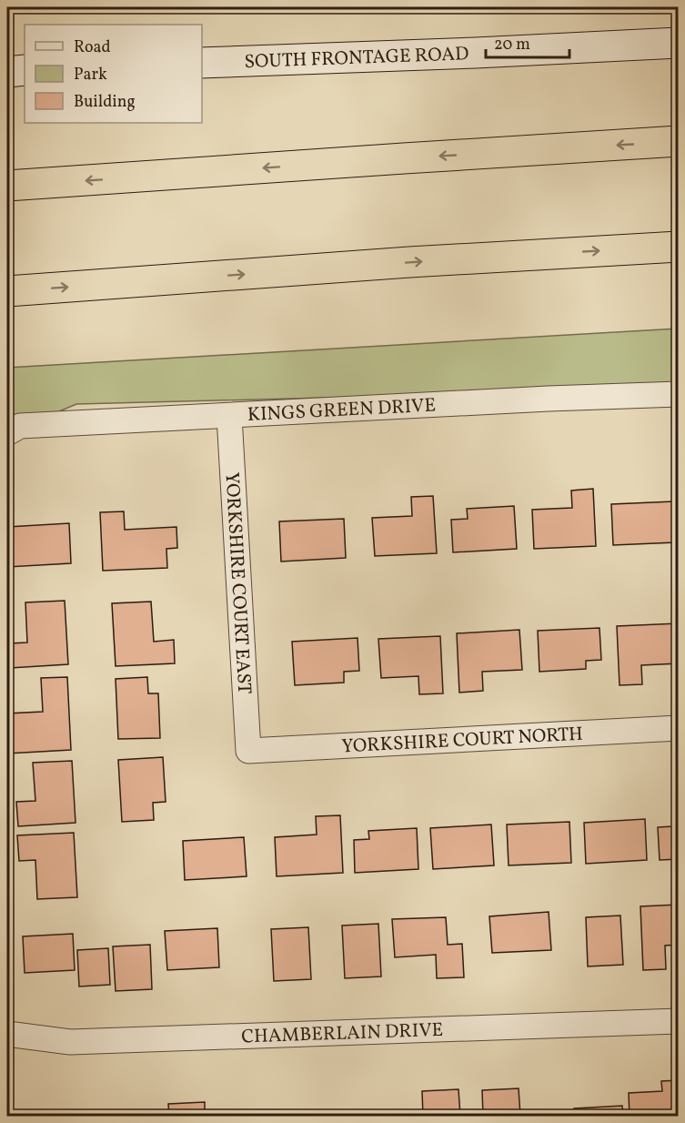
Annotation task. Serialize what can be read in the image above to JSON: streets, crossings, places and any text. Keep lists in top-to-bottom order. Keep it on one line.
{"streets":{"main road":["SOUTH FRONTAGE ROAD"],"street":["KINGS GREEN DRIVE","YORKSHIRE COURT EAST","YORKSHIRE COURT NORTH","CHAMBERLAIN DRIVE"]},"crossings":[["KINGS GREEN DRIVE","YORKSHIRE COURT EAST"],["YORKSHIRE COURT EAST","YORKSHIRE COURT NORTH"]],"legend":["Road","Park","Building"],"scale_bar":"20 m"}
